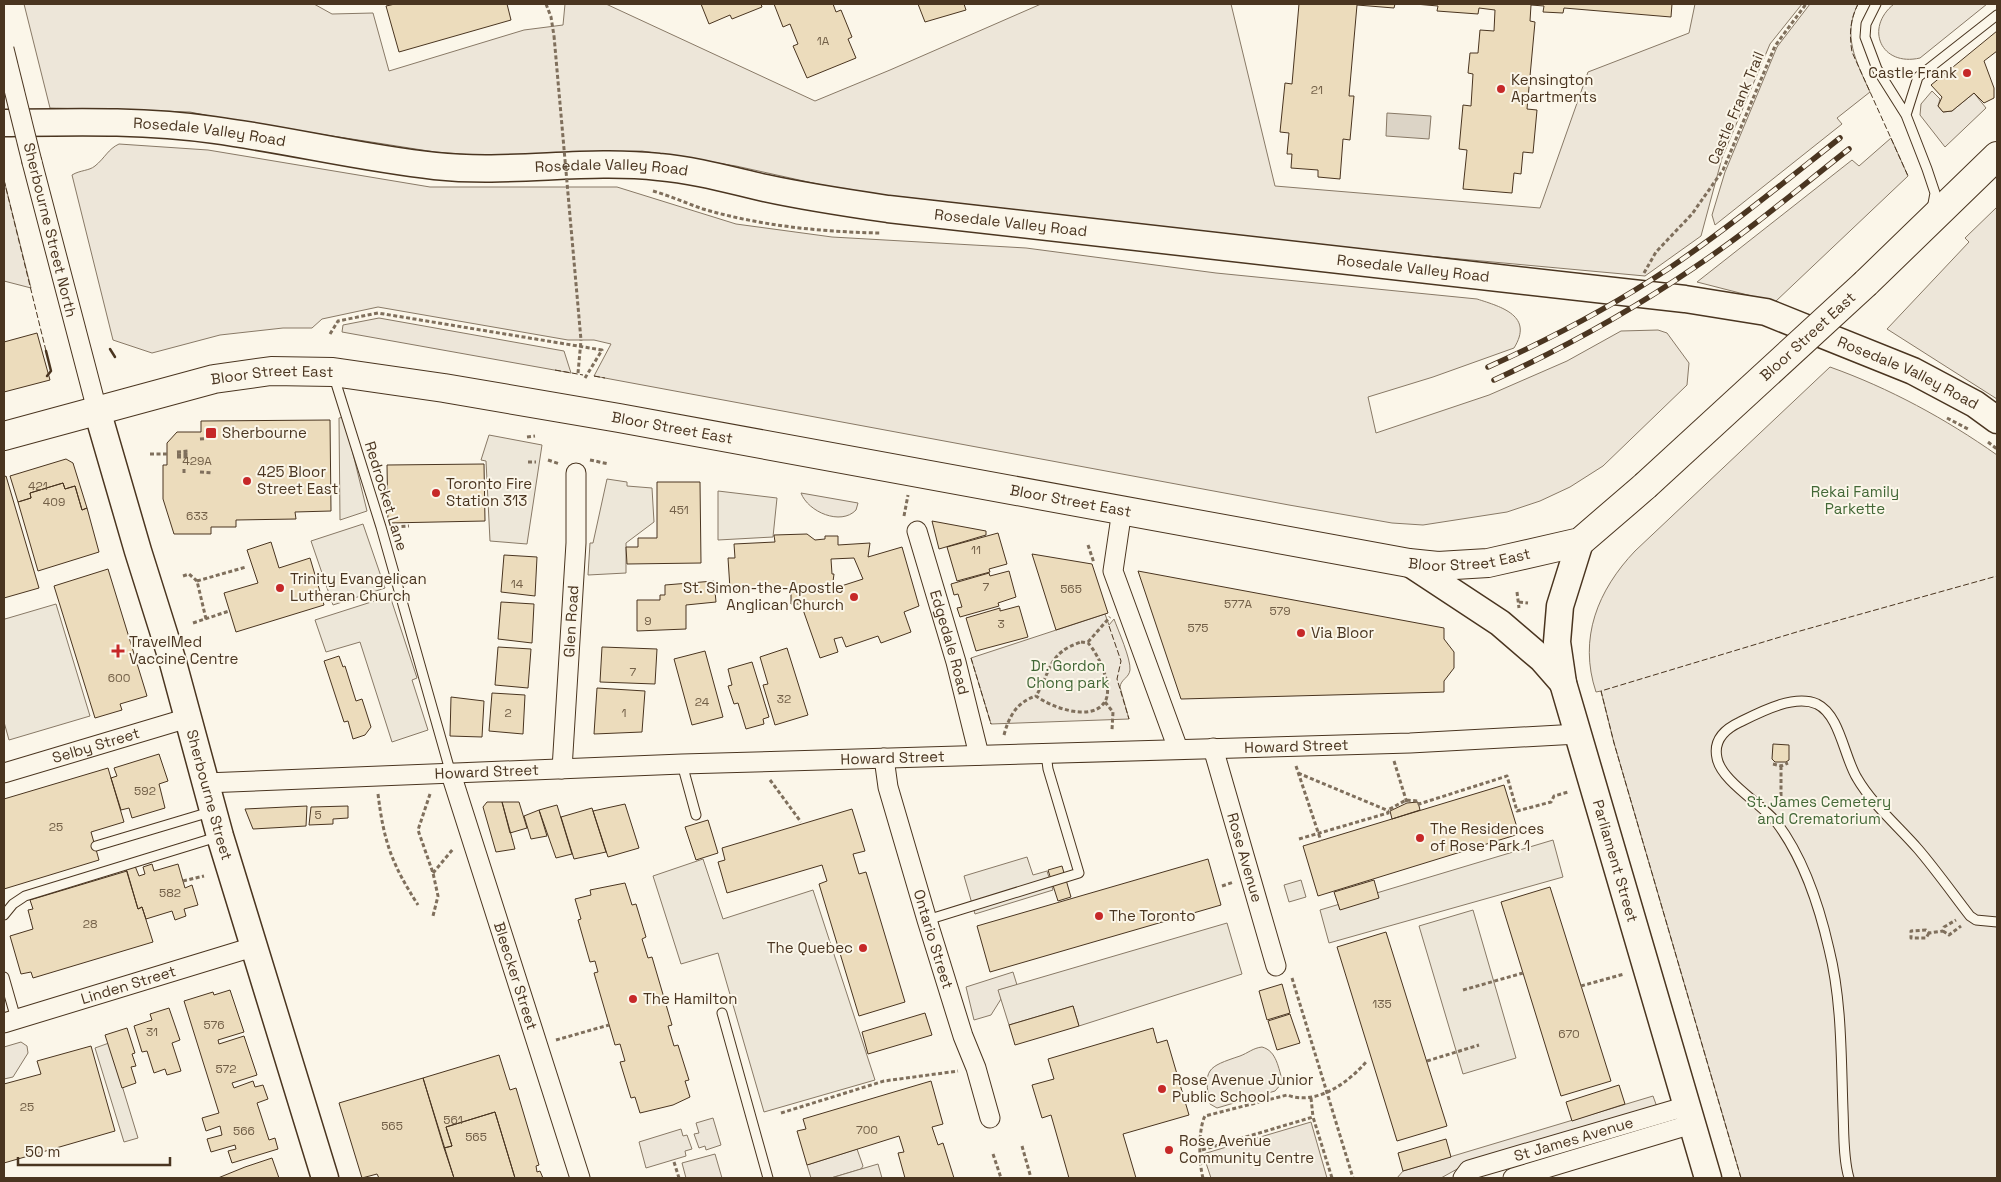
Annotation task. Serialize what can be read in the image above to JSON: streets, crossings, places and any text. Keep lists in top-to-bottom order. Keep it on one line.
{"streets":{"main road":["Bloor Street East"],"street":["Rosedale Valley Road","Sherbourne Street North","Glen Road","Edgedale Road","Selby Street","Howard Street","Sherbourne Street","Rose Avenue","Parliament Street","Ontario Street","Bleecker Street","Linden Street","St James Avenue"],"lane":["Redrocket Lane"],"path":["Castle Frank Trail"]},"crossings":[["Castle Frank Trail","Rosedale Valley Road"],["Sherbourne Street North","Bloor Street East"],["Sherbourne Street North","Sherbourne Street"],["Bloor Street East","Redrocket Lane"],["Bloor Street East","Sherbourne Street"],["Bloor Street East","Parliament Street"],["Redrocket Lane","Howard Street"],["Redrocket Lane","Bleecker Street"],["Glen Road","Howard Street"],["Edgedale Road","Howard Street"],["Selby Street","Sherbourne Street"],["Howard Street","Sherbourne Street"],["Howard Street","Rose Avenue"],["Howard Street","Parliament Street"],["Howard Street","Ontario Street"],["Howard Street","Bleecker Street"],["Sherbourne Street","Linden Street"],["Parliament Street","St James Avenue"]],"parks":["Rekai Family Parkette","Dr. Gordon Chong park","St. James Cemetery and Crematorium"],"places":{"other":["Castle Frank","Kensington Apartments","425 Bloor Street East","Toronto Fire Station 313","Trinity Evangelican Lutheran Church","St. Simon-the-Apostle Anglican Church","Via Bloor","The Residences of Rose Park 1","The Toronto","The Quebec","The Hamilton","Rose Avenue Junior Public School","Rose Avenue Community Centre"],"transit":["Sherbourne"],"health":["TravelMed Vaccine Centre"]},"house_numbers":["1A","21","429A","421","409","451","633","11","14","7","565","577A","579","9","3","575","7","600","32","24","2","1","592","5","25","582","28","135","576","31","670","572","25","561","565","700","566","565"],"scale_bar":"50 m"}
